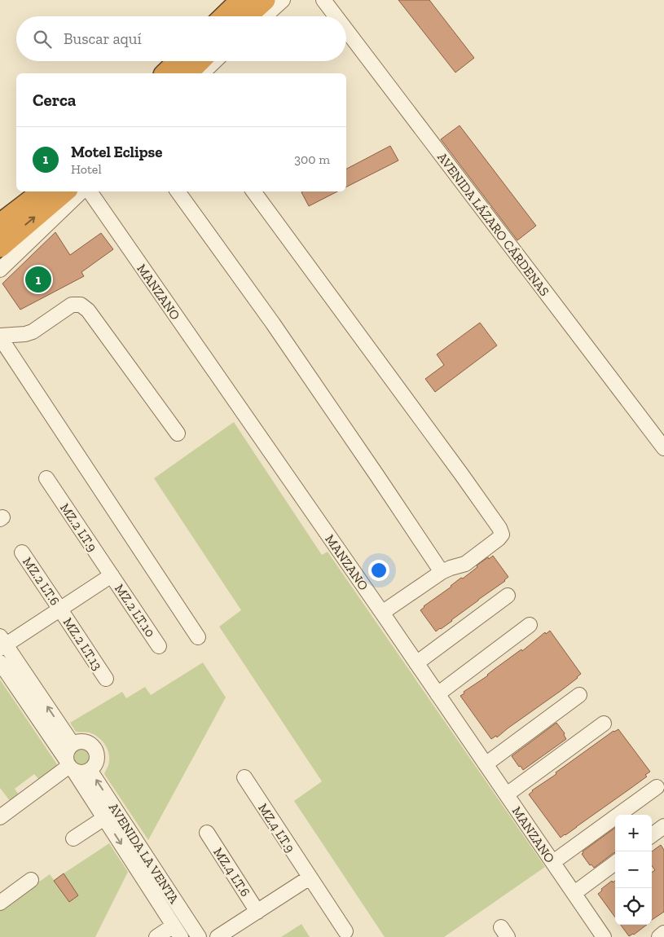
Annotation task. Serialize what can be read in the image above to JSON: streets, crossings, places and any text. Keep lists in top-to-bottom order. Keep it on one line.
{"streets":{"street":["AVENIDA LÁZARO CÁRDENAS","MANZANO","MZ.2 LT.9","MZ.2 LT.6","MZ.2 LT.10","MZ.2 LT.13","MZ.4 LT.9","AVENIDA LA VENTA","MZ.4 LT.6"]},"crossings":[["MZ.2 LT.9","MZ.2 LT.10"],["MZ.2 LT.6","MZ.2 LT.13"]],"page":{"search":"Buscar aquí","heading":"Cerca","list":[{"mark":"1","name":"Motel Eclipse","note":"Hotel","value":"300 m"}],"pins":"1","map_buttons":["+","−"]}}
